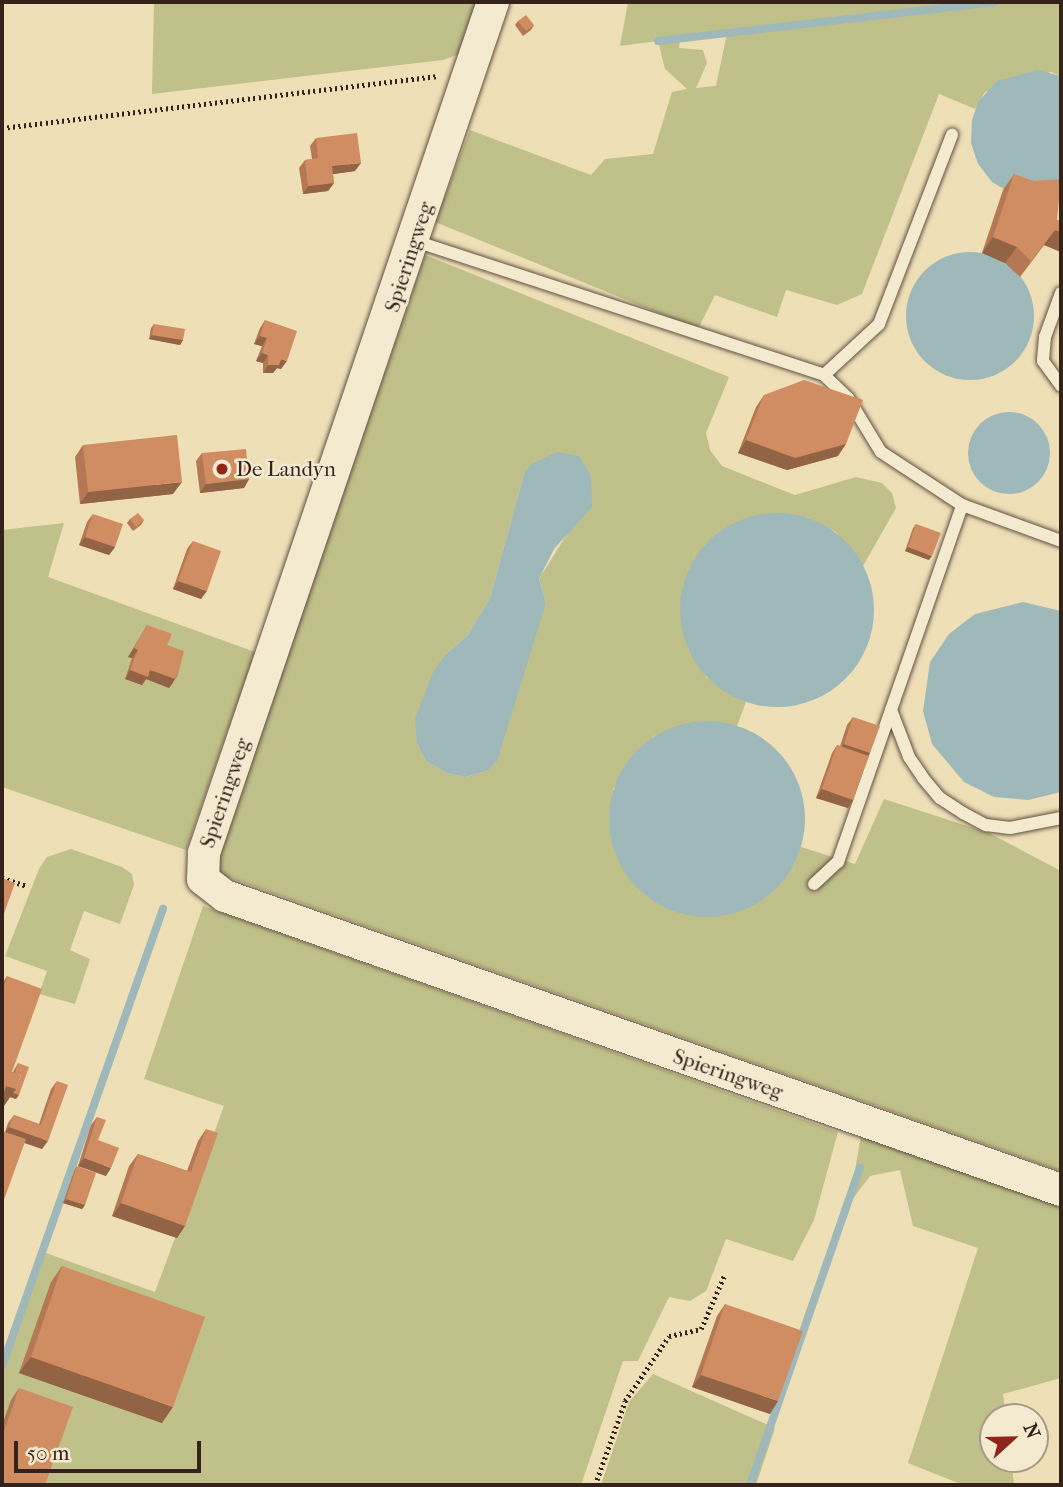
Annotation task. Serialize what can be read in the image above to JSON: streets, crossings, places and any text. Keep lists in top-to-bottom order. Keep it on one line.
{"streets":{"street":["Spieringweg"]},"places":["De Landyn"],"scale_bar":"50 m","north":"right"}
